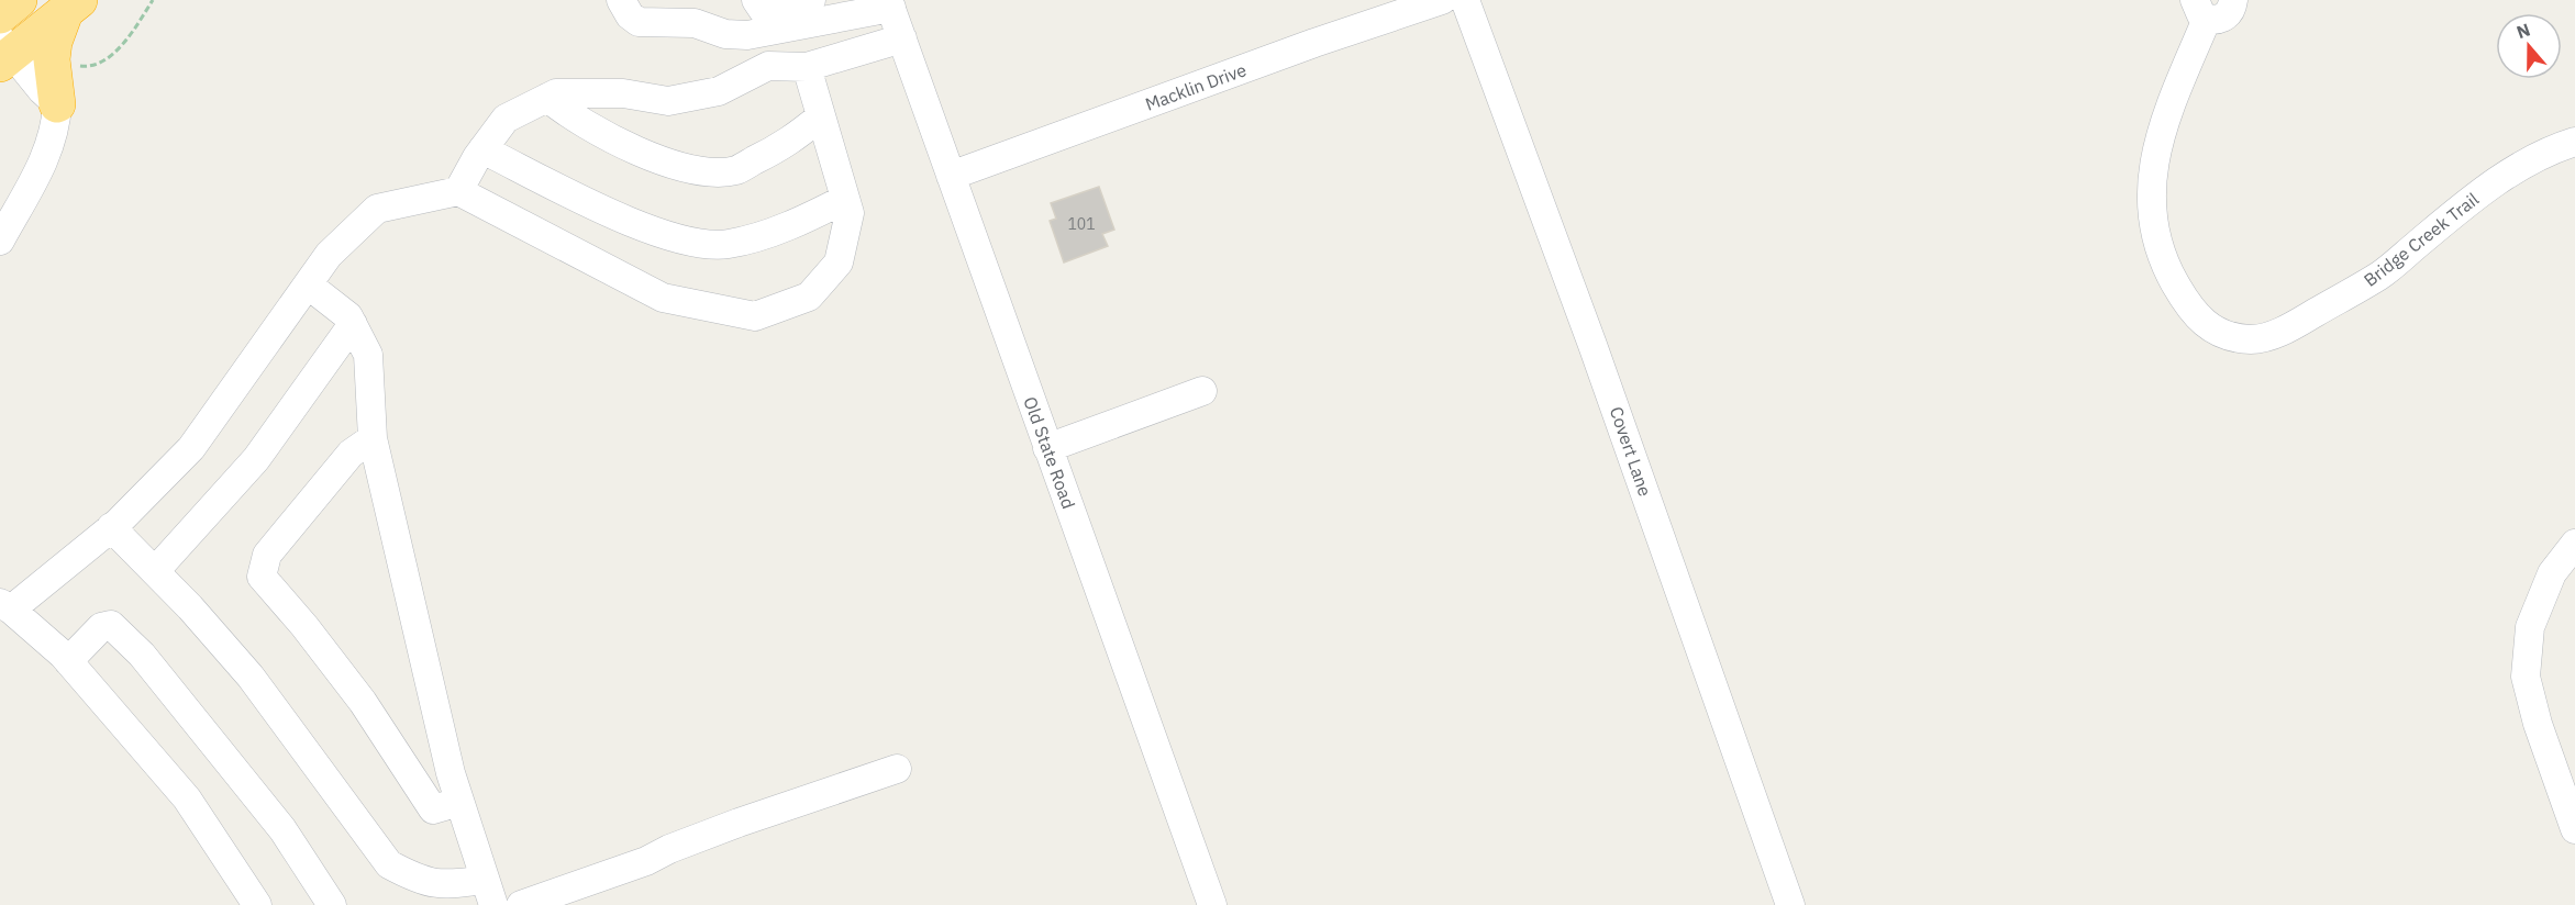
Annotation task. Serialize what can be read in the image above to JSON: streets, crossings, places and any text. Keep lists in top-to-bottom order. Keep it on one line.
{"streets":{"street":["Macklin Drive","Bridge Creek Trail","Covert Lane","Old State Road"]},"crossings":[["Macklin Drive","Old State Road"]],"house_numbers":["101"],"north":"top"}
